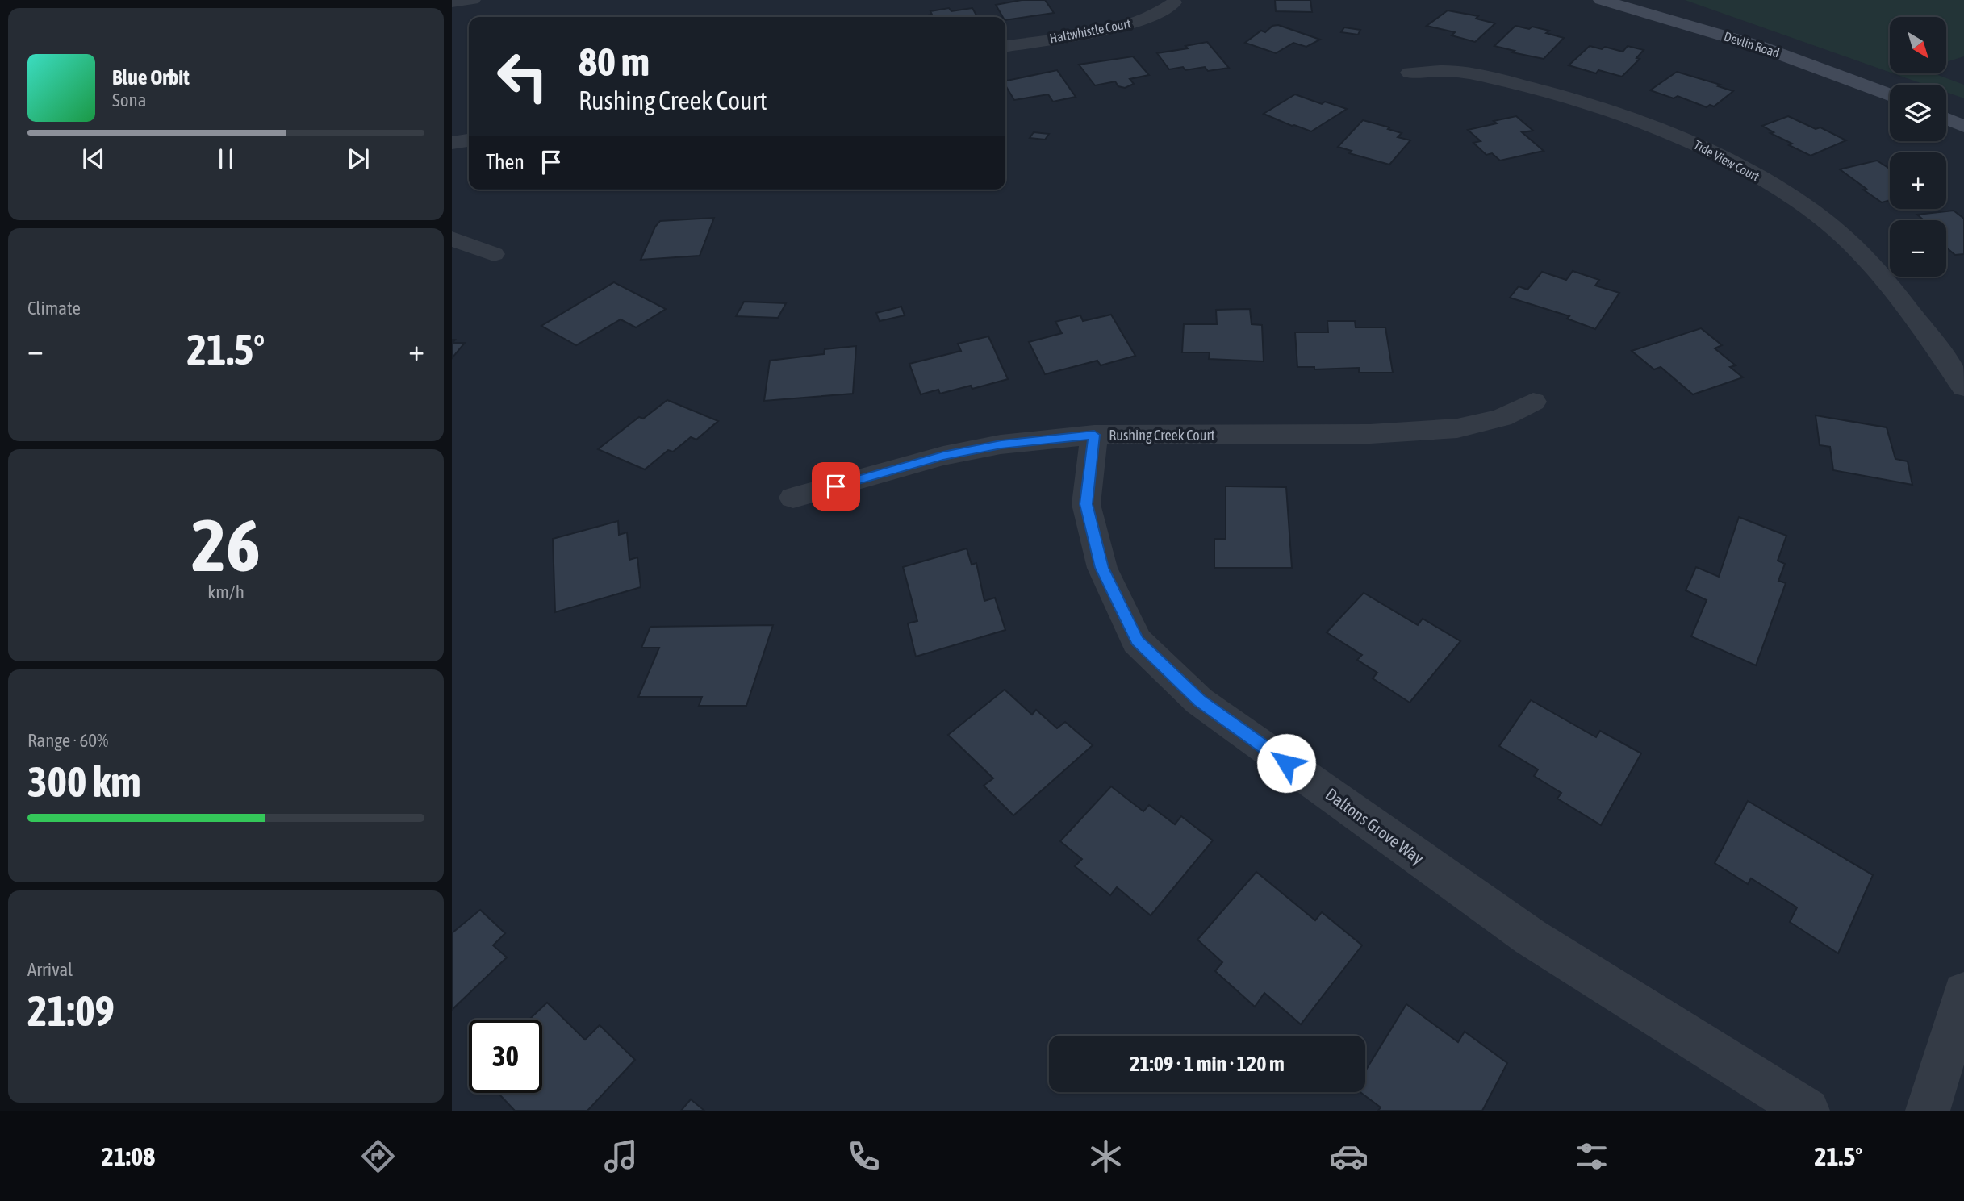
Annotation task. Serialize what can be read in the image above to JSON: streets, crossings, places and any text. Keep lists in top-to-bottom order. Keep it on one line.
{"streets":{"main road":["Devlin Road"],"street":["Haltwhistle Court","Tide View Court","Rushing Creek Court","Daltons Grove Way"]},"crossings":[["Rushing Creek Court","Daltons Grove Way"]],"north":"bottom right","page":{"map_buttons":["+","−"],"turn":["80 m","Rushing Creek Court"],"song":["Blue Orbit","Sona"],"then":"Then","tile":["Climate",["26","km/h"],["Range · 60%","300 km"],["Arrival","21:09"]],"heat":["−","21.5°","+"],"limit":"30","trip":"21:09 · 1 min · 120 m","tabs":["21:08","21.5°"]}}
